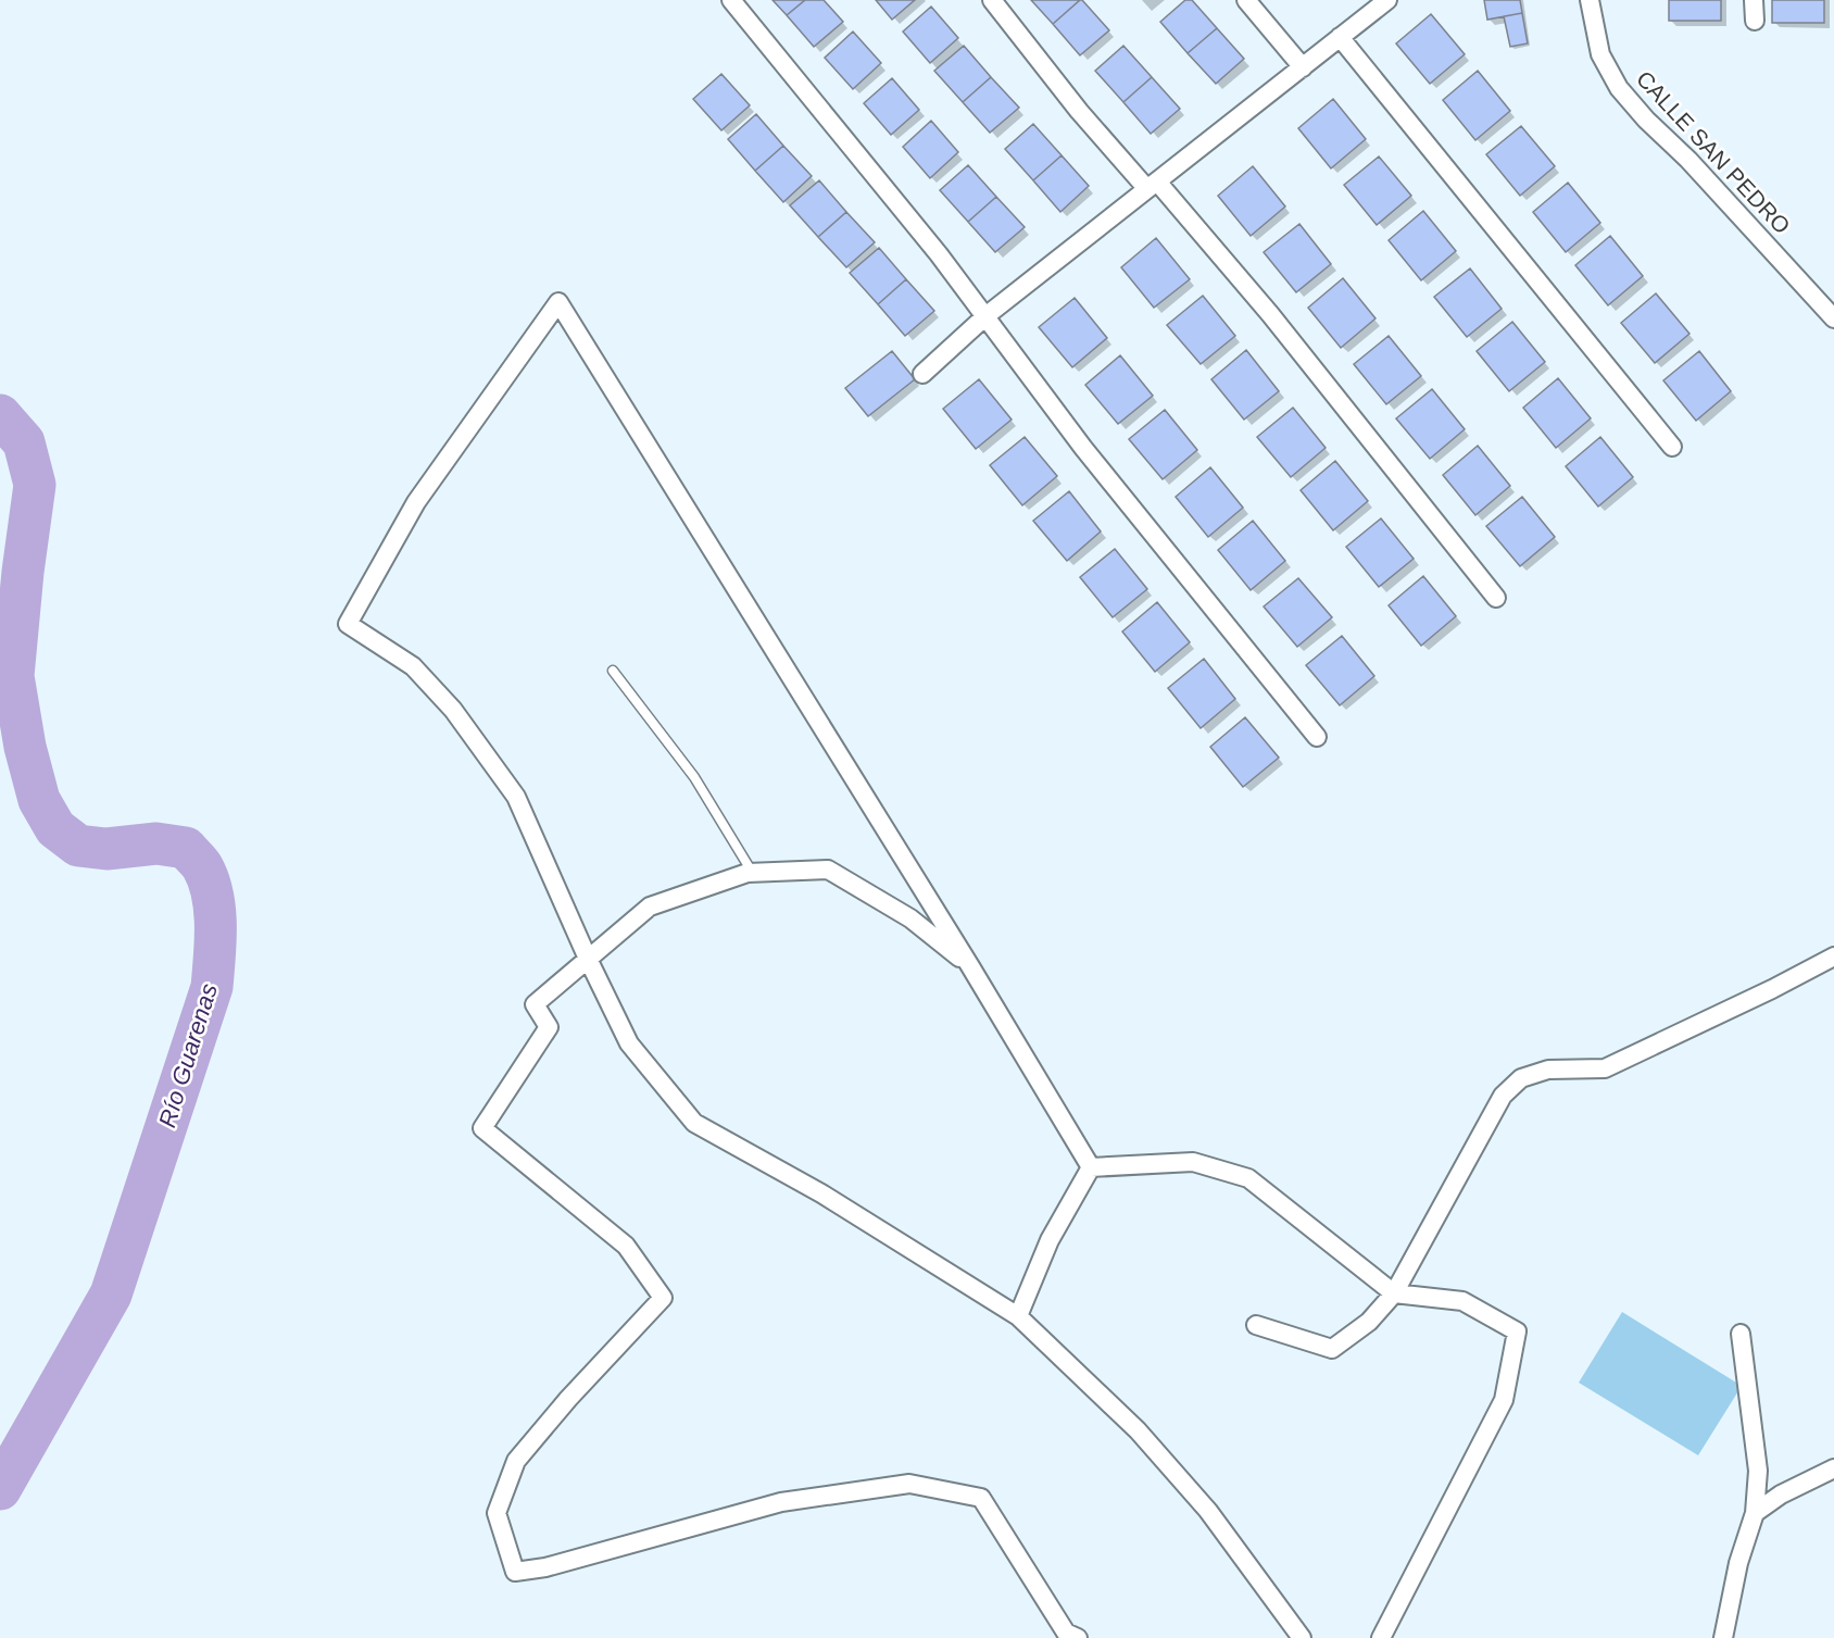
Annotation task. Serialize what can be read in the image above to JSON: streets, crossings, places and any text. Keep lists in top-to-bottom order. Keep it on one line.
{"streets":{"street":["CALLE SAN PEDRO"]},"water":["Río Guarenas"]}
